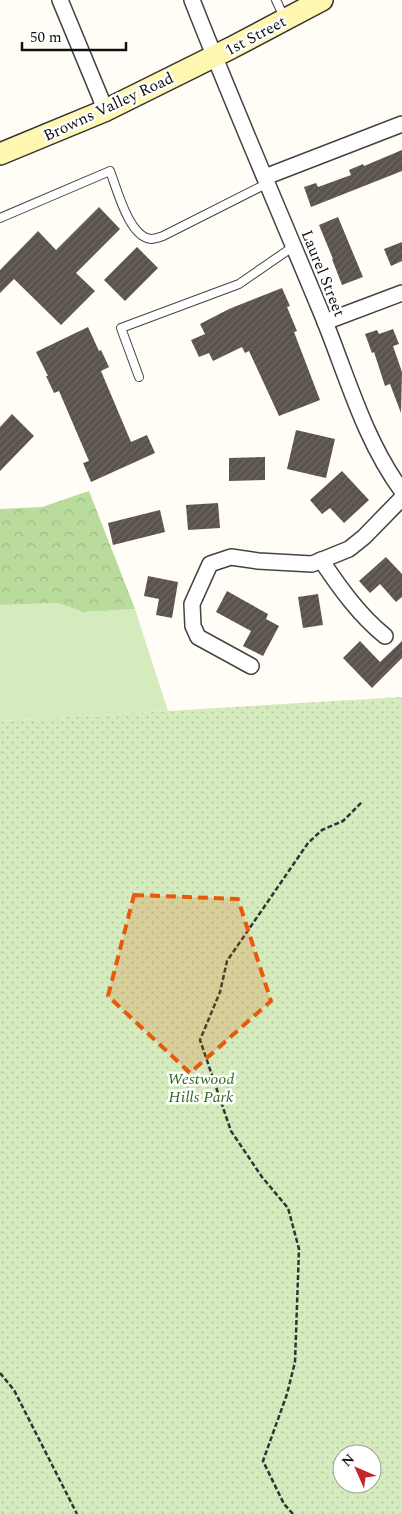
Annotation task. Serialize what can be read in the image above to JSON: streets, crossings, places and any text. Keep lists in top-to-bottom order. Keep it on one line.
{"streets":{"main road":["1st Street","Browns Valley Road"],"street":["Laurel Street"]},"crossings":[["1st Street","Browns Valley Road"],["1st Street","Laurel Street"],["Browns Valley Road","Laurel Street"]],"parks":["Westwood Hills Park"],"scale_bar":"50 m","north":"top left"}
